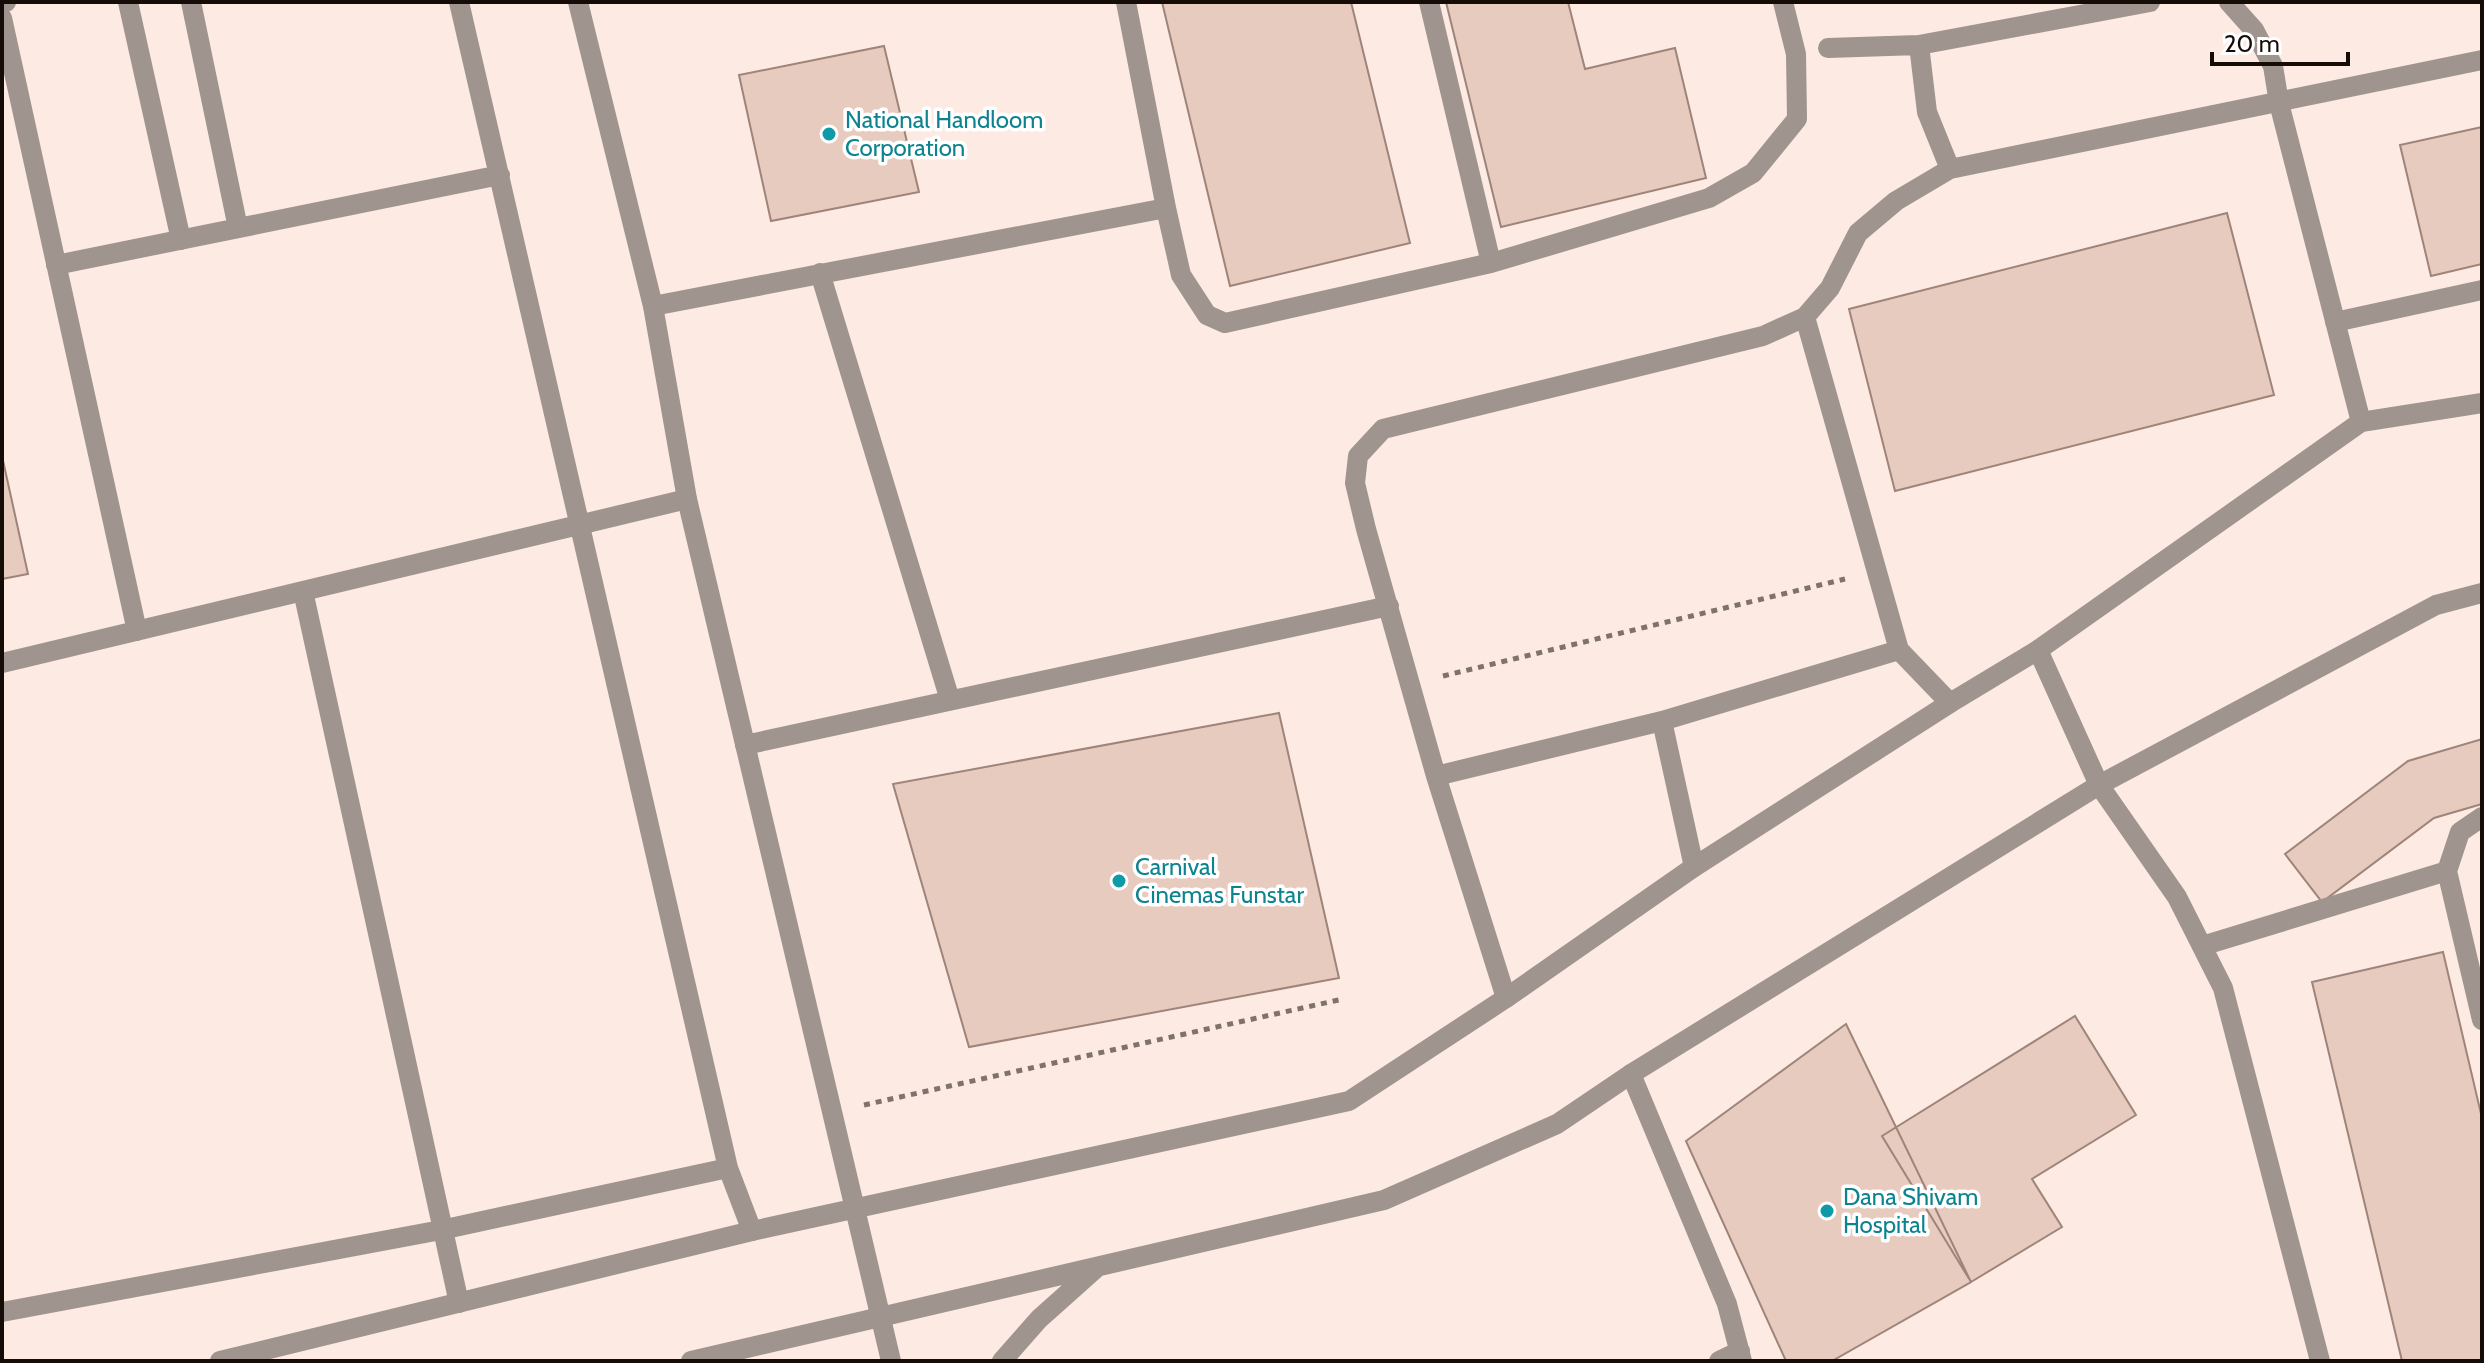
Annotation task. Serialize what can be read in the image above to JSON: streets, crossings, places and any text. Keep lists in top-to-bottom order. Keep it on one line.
{"places":["National Handloom Corporation","Carnival Cinemas Funstar","Dana Shivam Hospital"],"scale_bar":"20 m"}
